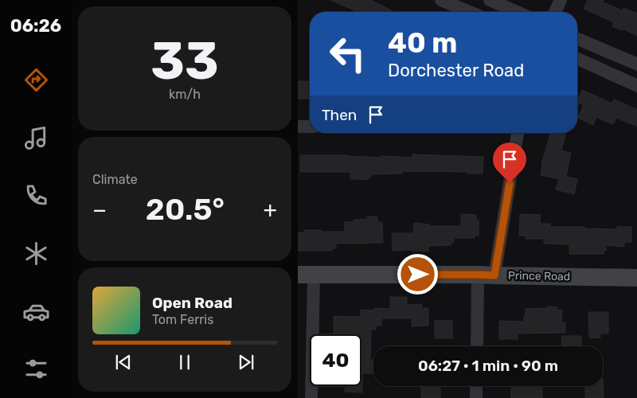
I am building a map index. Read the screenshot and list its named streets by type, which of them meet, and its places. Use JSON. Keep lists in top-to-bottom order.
{
  "streets": {
    "street": ["Prince Road"]
  },
  "page": {
    "tabs": "06:26",
    "tile": [
      ["33", "km/h"],
      "Climate"
    ],
    "turn": ["40 m", "Dorchester Road"],
    "then": "Then",
    "heat": ["−", "20.5°", "+"],
    "song": ["Open Road", "Tom Ferris"],
    "limit": "40",
    "trip": "06:27 · 1 min · 90 m"
  }
}
